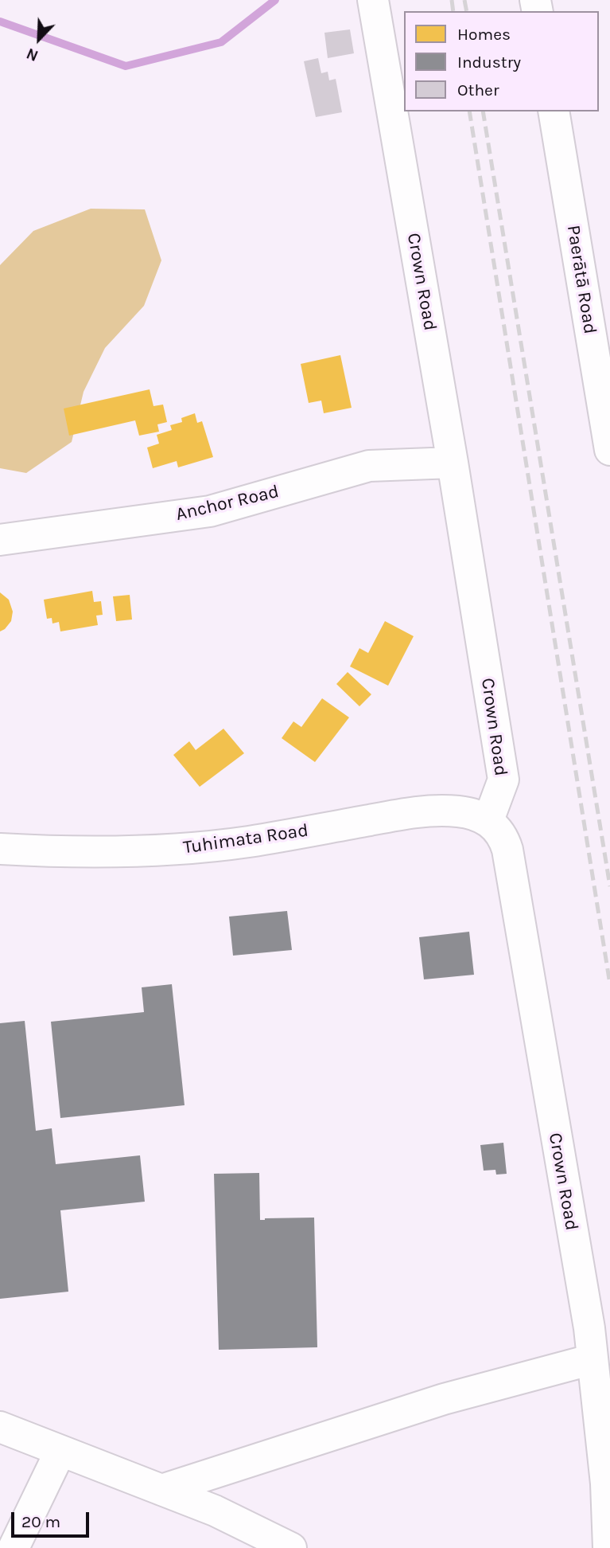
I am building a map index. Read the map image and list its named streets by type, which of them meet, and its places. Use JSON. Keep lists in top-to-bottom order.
{
  "streets": {
    "main road": [
      "Paerātā Road",
      "Crown Road",
      "Anchor Road",
      "Tuhimata Road"
    ]
  },
  "crossings": [
    ["Crown Road", "Anchor Road"],
    ["Crown Road", "Tuhimata Road"]
  ],
  "legend": ["Homes", "Industry", "Other"],
  "scale_bar": "20 m",
  "north": "bottom left"
}
